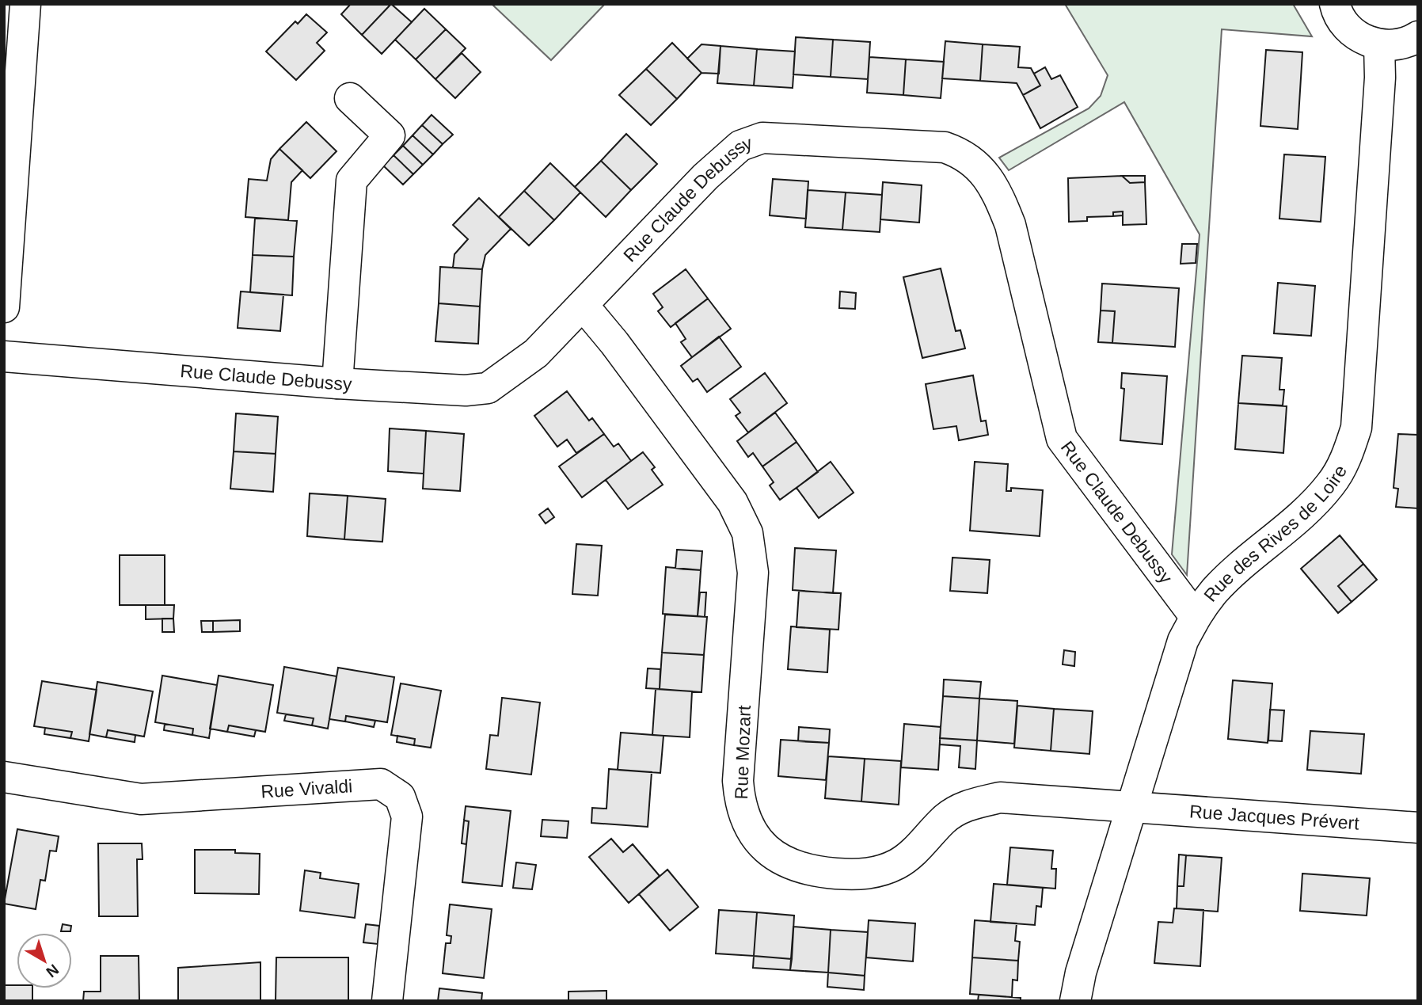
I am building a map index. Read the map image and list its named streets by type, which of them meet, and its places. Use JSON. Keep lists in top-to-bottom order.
{
  "streets": {
    "street": [
      "Rue Claude Debussy",
      "Rue des Rives de Loire",
      "Rue Mozart",
      "Rue Vivaldi",
      "Rue Jacques Prévert"
    ]
  },
  "crossings": [
    ["Rue Claude Debussy", "Rue des Rives de Loire"],
    ["Rue Claude Debussy", "Rue Mozart"],
    ["Rue des Rives de Loire", "Rue Mozart"],
    ["Rue des Rives de Loire", "Rue Jacques Prévert"],
    ["Rue Mozart", "Rue Jacques Prévert"]
  ],
  "north": "bottom right"
}
